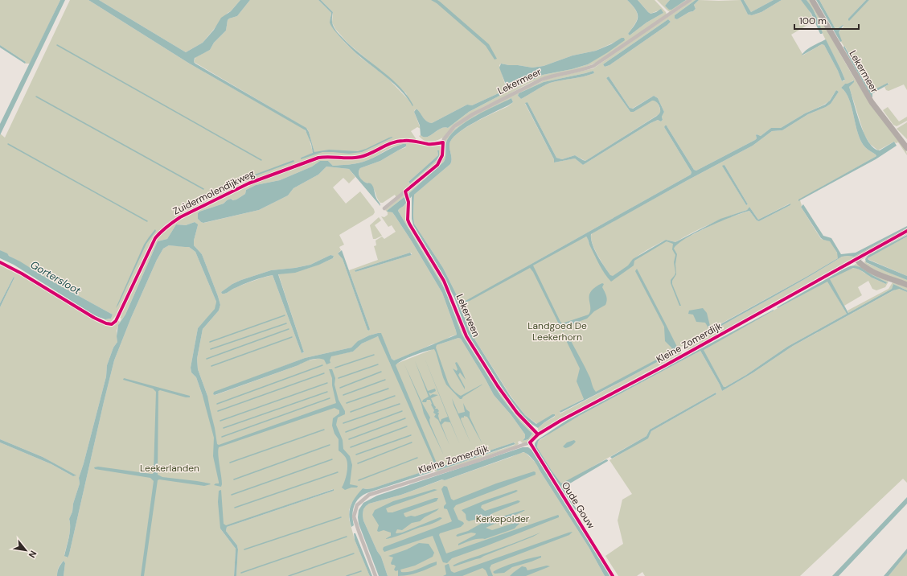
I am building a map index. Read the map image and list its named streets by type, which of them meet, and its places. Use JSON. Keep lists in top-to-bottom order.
{
  "streets": {
    "street": [
      "Lekermeer",
      "Zuidermolendijkweg",
      "Kleine Zomerdijk",
      "Oude Gouw"
    ],
    "cycle path": ["Lekerveen"]
  },
  "crossings": [
    ["Lekermeer", "Zuidermolendijkweg"],
    ["Kleine Zomerdijk", "Oude Gouw"]
  ],
  "water": ["Gortersloot"],
  "parks": ["Landgoed De Leekerhorn", "Leekerlanden", "Kerkepolder"],
  "scale_bar": "100 m",
  "north": "bottom right"
}
